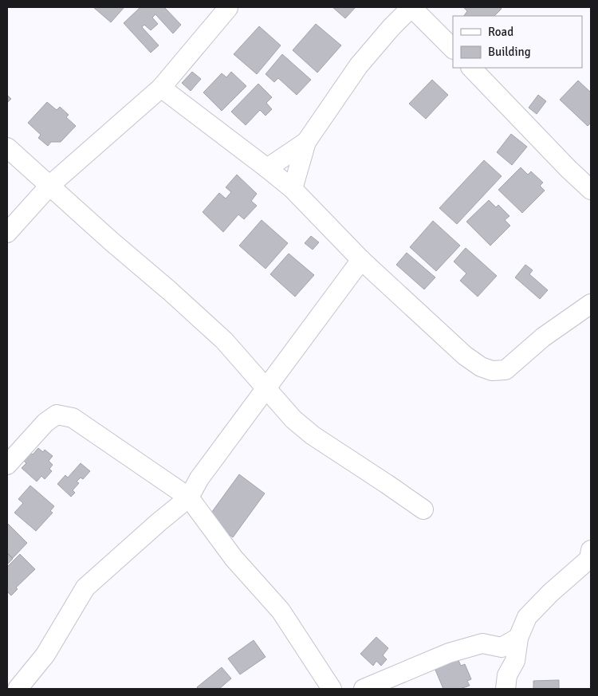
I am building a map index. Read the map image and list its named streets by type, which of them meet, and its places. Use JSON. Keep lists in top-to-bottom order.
{
  "legend": ["Road", "Building"]
}
